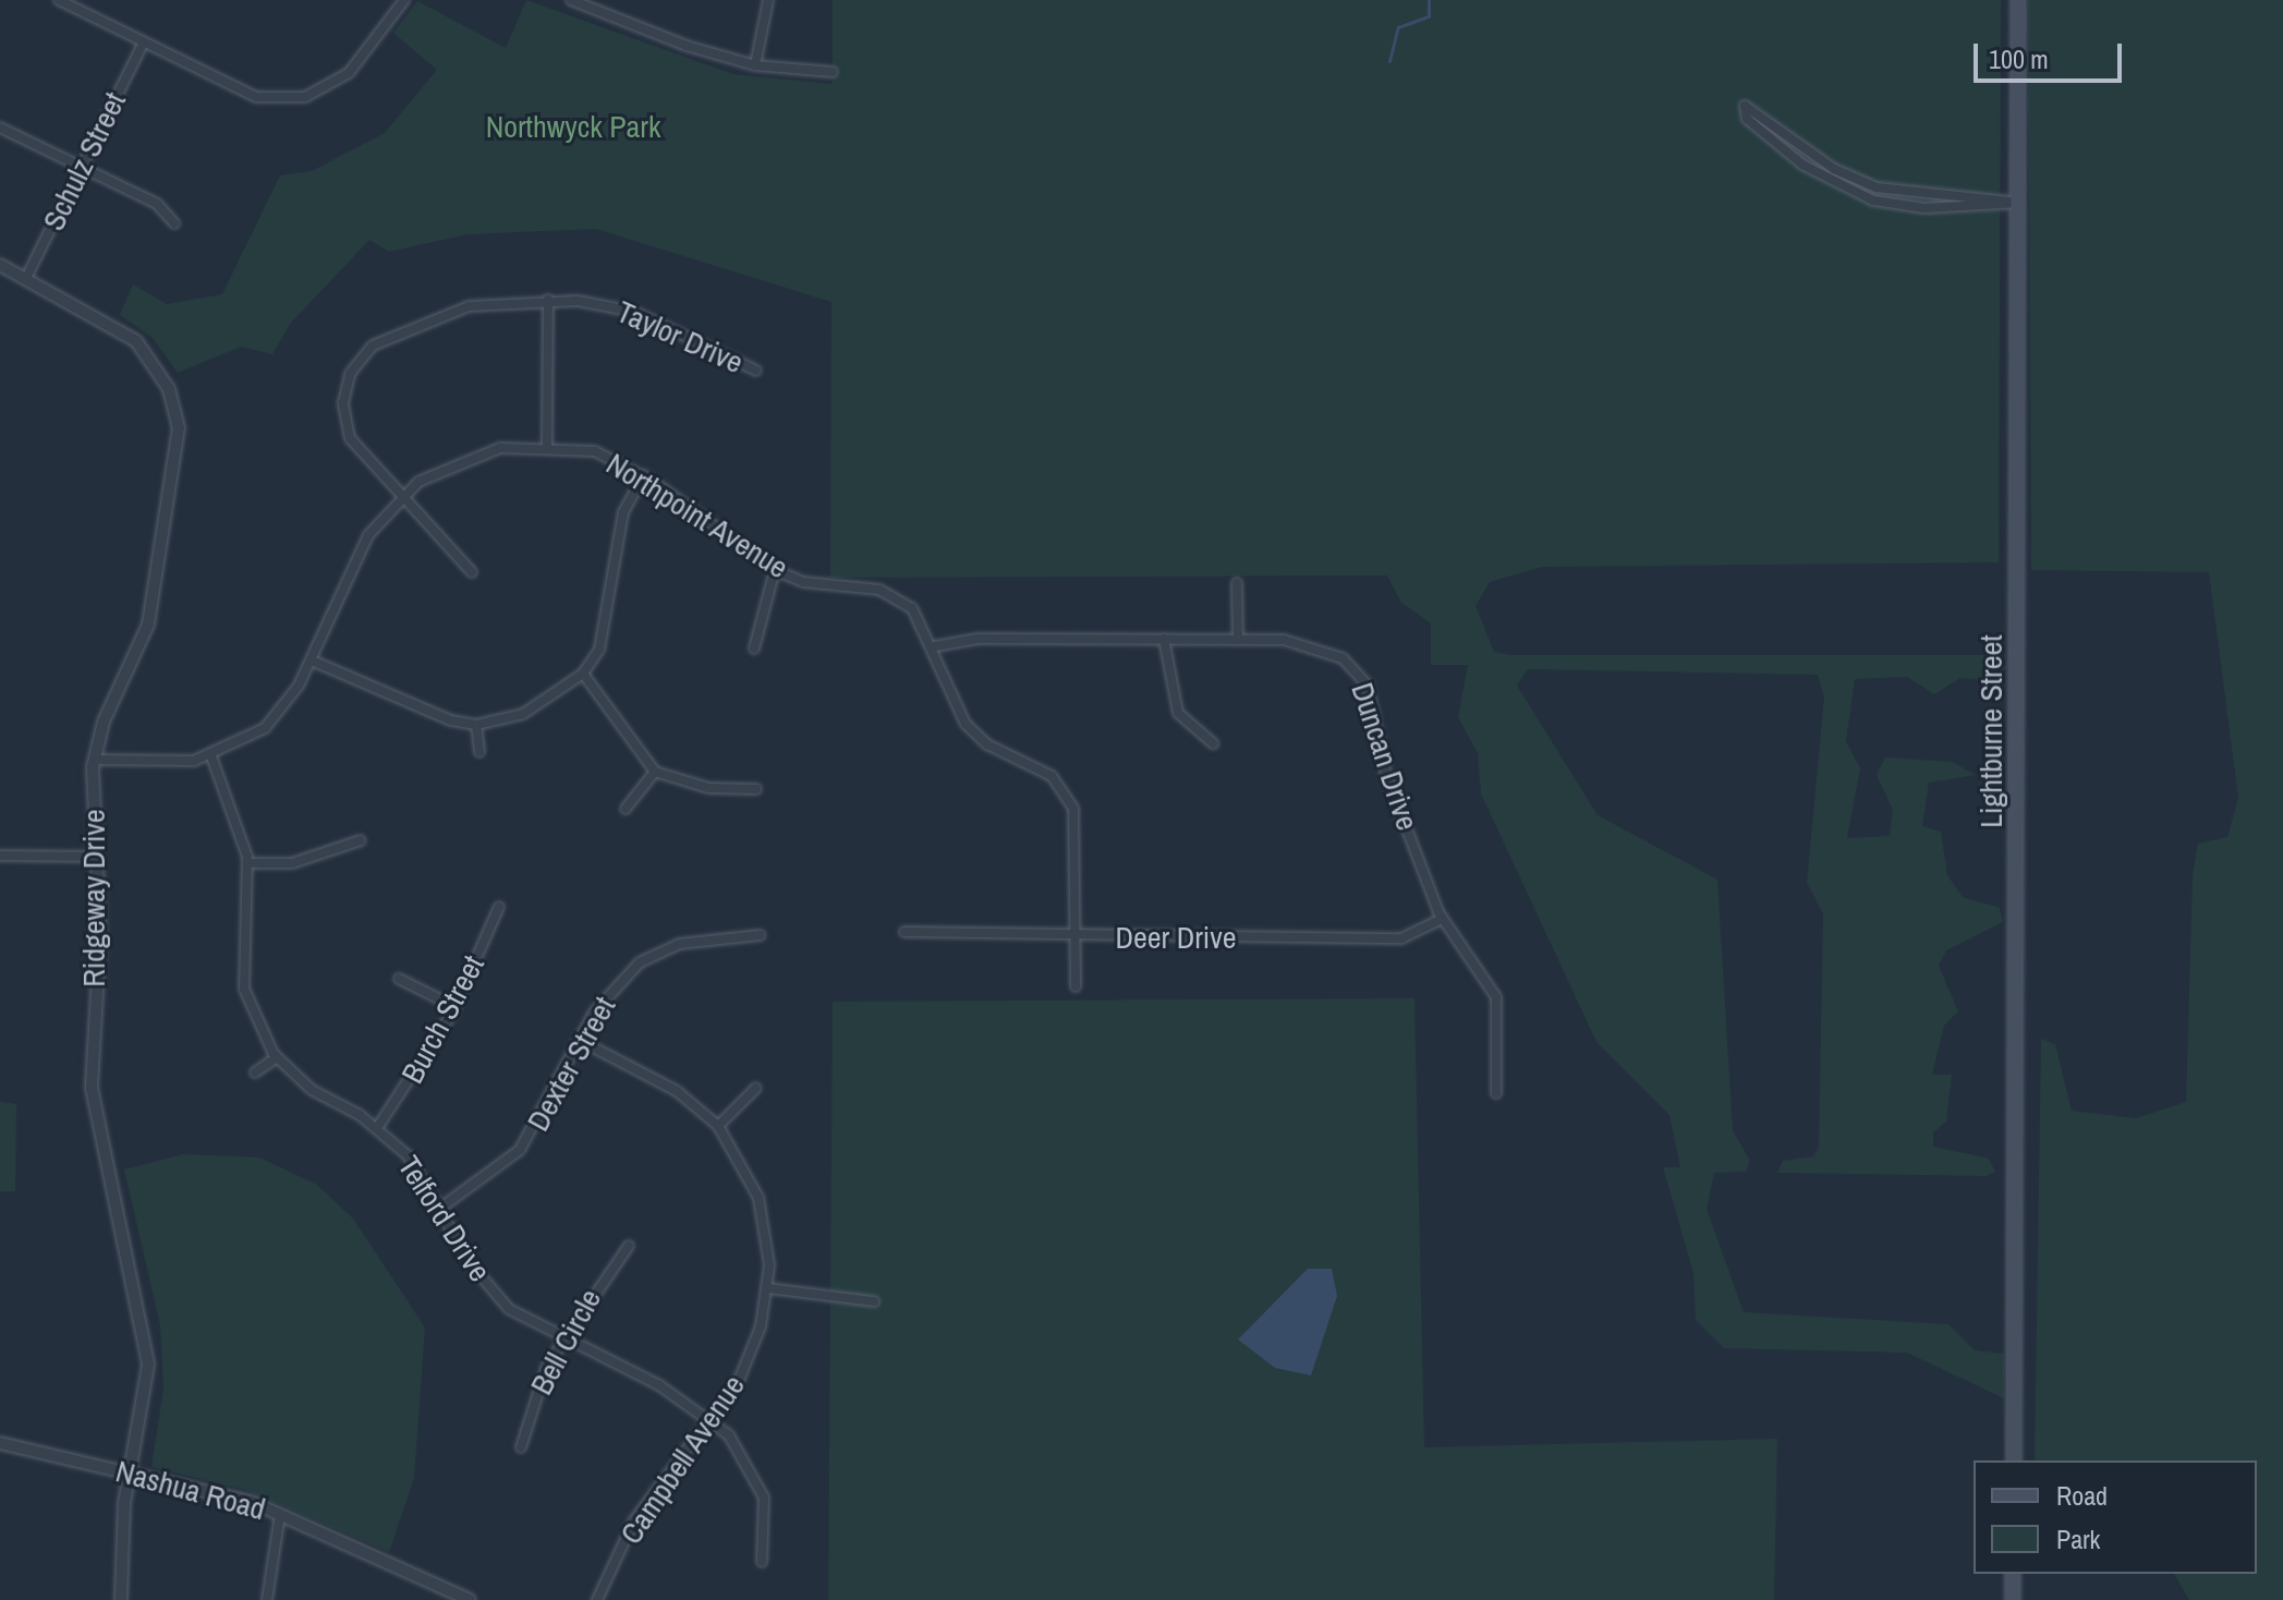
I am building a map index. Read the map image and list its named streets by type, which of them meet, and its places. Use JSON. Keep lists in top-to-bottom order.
{
  "streets": {
    "main road": ["Lightburne Street"],
    "street": [
      "Schulz Street",
      "Taylor Drive",
      "Northpoint Avenue",
      "Duncan Drive",
      "Ridgeway Drive",
      "Deer Drive",
      "Burch Street",
      "Dexter Street",
      "Telford Drive",
      "Bell Circle",
      "Campbell Avenue",
      "Nashua Road"
    ]
  },
  "crossings": [
    ["Schulz Street", "Ridgeway Drive"],
    ["Taylor Drive", "Northpoint Avenue"],
    ["Northpoint Avenue", "Duncan Drive"],
    ["Northpoint Avenue", "Ridgeway Drive"],
    ["Northpoint Avenue", "Deer Drive"],
    ["Northpoint Avenue", "Telford Drive"],
    ["Duncan Drive", "Deer Drive"],
    ["Ridgeway Drive", "Nashua Road"],
    ["Burch Street", "Telford Drive"],
    ["Dexter Street", "Telford Drive"],
    ["Dexter Street", "Campbell Avenue"],
    ["Telford Drive", "Bell Circle"],
    ["Telford Drive", "Campbell Avenue"]
  ],
  "parks": ["Northwyck Park"],
  "legend": ["Road", "Park"],
  "scale_bar": "100 m"
}
